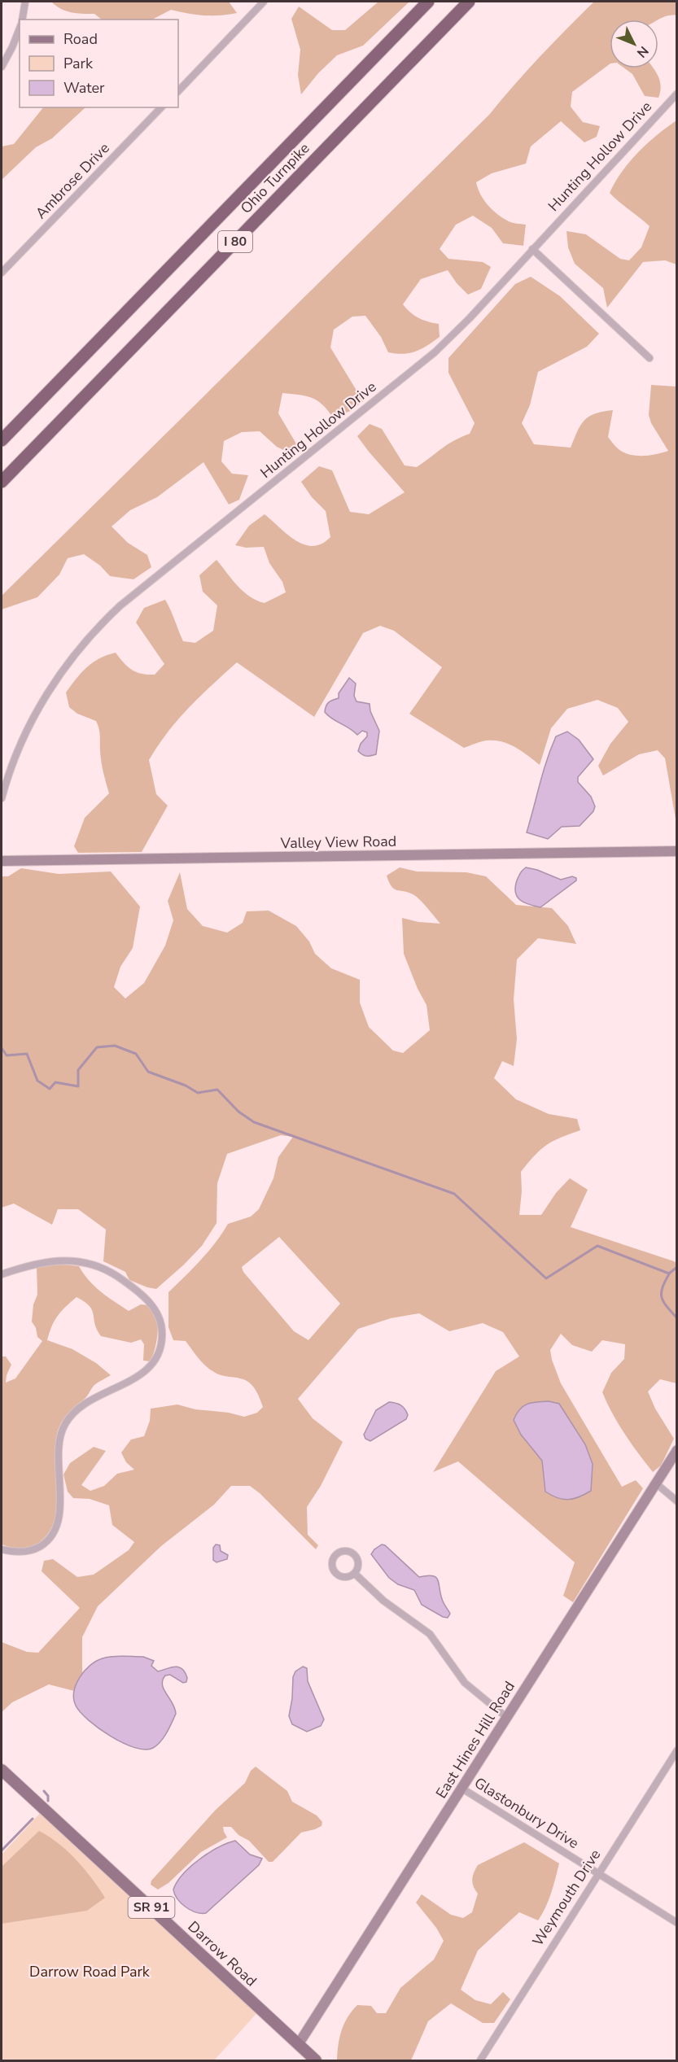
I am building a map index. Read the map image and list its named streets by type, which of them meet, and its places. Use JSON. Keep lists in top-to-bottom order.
{
  "streets": {
    "highway": ["Ohio Turnpike", "I 80"],
    "main road": ["SR 91", "Darrow Road"],
    "street": [
      "Hunting Hollow Drive",
      "Ambrose Drive",
      "Valley View Road",
      "East Hines Hill Road",
      "Glastonbury Drive",
      "Weymouth Drive"
    ]
  },
  "crossings": [
    ["East Hines Hill Road", "Glastonbury Drive"],
    ["East Hines Hill Road", "Darrow Road"],
    ["Glastonbury Drive", "Weymouth Drive"]
  ],
  "parks": ["Darrow Road Park"],
  "legend": ["Road", "Park", "Water"],
  "north": "bottom right"
}
